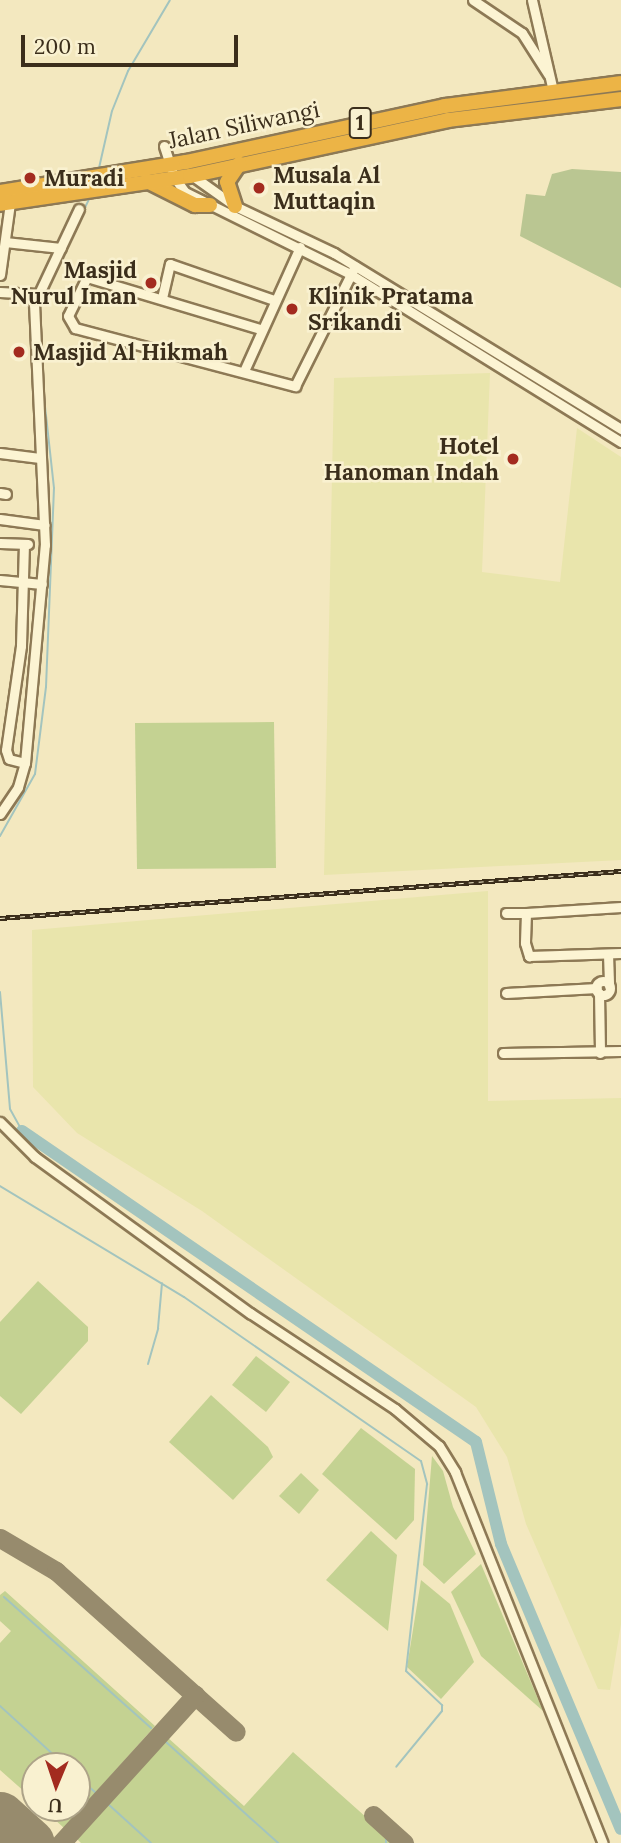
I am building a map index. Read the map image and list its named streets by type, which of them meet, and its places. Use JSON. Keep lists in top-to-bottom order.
{
  "streets": {
    "highway": ["1", "Jalan Siliwangi"]
  },
  "places": [
    "Muradi",
    "Musala Al Muttaqin",
    "Masjid Nurul Iman",
    "Klinik Pratama Srikandi",
    "Masjid Al Hikmah",
    "Hotel Hanoman Indah"
  ],
  "scale_bar": "200 m",
  "north": "bottom"
}
